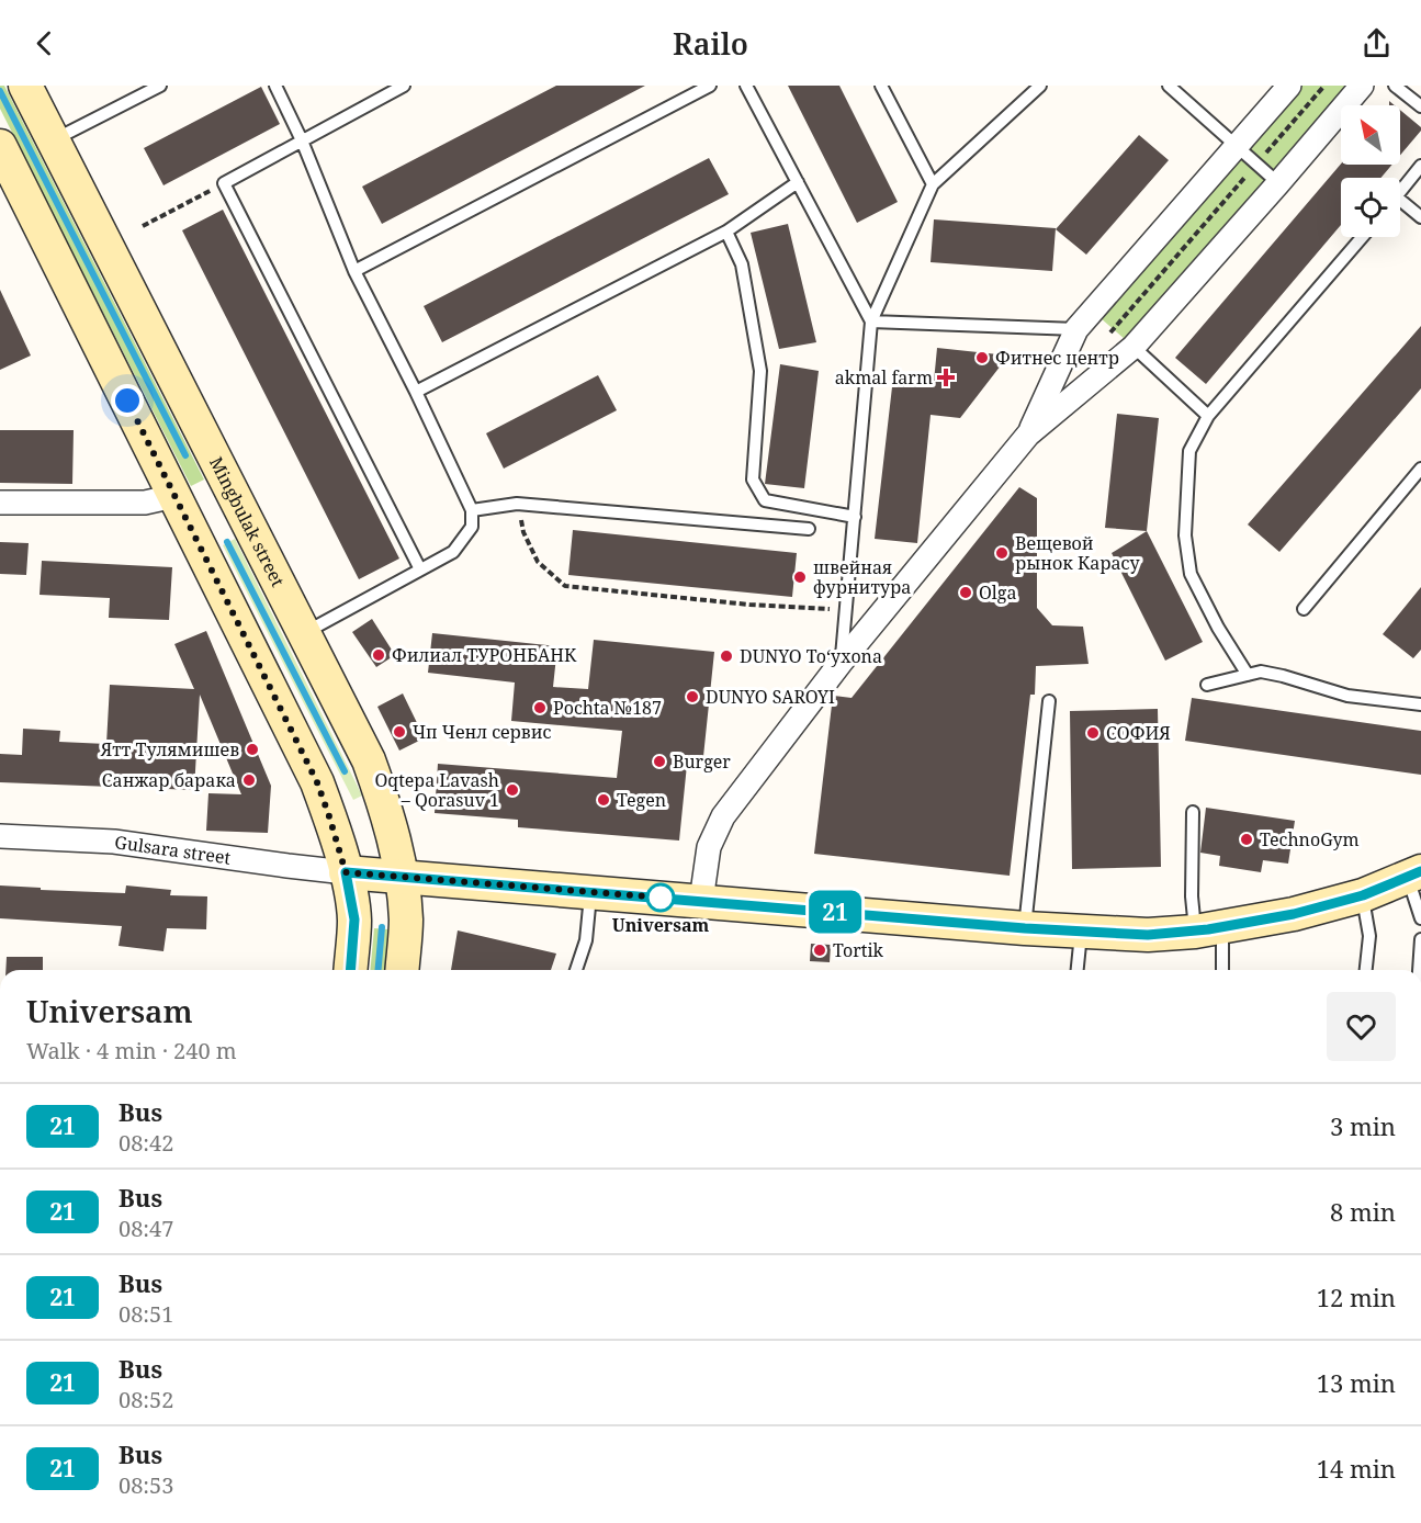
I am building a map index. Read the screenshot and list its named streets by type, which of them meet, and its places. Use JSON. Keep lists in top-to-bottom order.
{
  "streets": {
    "main road": ["Mingbulak street"],
    "street": ["Gulsara street"]
  },
  "places": {
    "other": [
      "Фитнес центр",
      "Вещевой рынок Карасу",
      "швейная фурнитура",
      "Olga",
      "Филиал ТУРОНБАНК",
      "DUNYO To‘yxona",
      "DUNYO SAROYI",
      "Pochta №187",
      "Чп Ченл сервис",
      "СОФИЯ",
      "Ятт Тулямишев",
      "Burger",
      "Санжар барака",
      "Oqtepa Lavash – Qorasuv 1",
      "Tegen",
      "TechnoGym",
      "Universam",
      "Tortik"
    ],
    "health": ["akmal farm"]
  },
  "lines": ["bus line 21"],
  "north": "top left",
  "page": {
    "header": "Railo",
    "on_map": "21",
    "heading": ["Universam", "Walk · 4 min · 240 m"],
    "list": [
      {
        "mark": "21",
        "name": "Bus",
        "note": "08:42",
        "value": "3 min"
      },
      {
        "mark": "21",
        "name": "Bus",
        "note": "08:47",
        "value": "8 min"
      },
      {
        "mark": "21",
        "name": "Bus",
        "note": "08:51",
        "value": "12 min"
      },
      {
        "mark": "21",
        "name": "Bus",
        "note": "08:52",
        "value": "13 min"
      },
      {
        "mark": "21",
        "name": "Bus",
        "note": "08:53",
        "value": "14 min"
      }
    ]
  }
}
